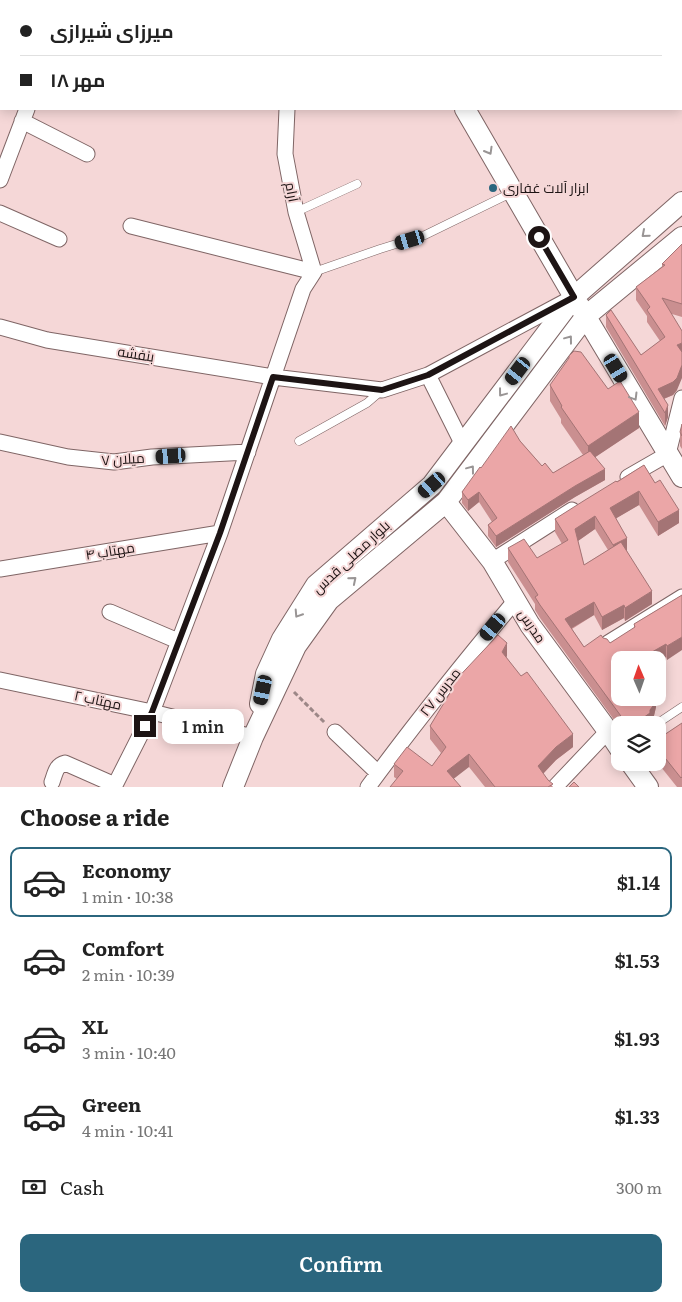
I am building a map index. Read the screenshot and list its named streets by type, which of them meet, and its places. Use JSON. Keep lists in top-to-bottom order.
{
  "streets": {
    "main road": ["بلوار مصلی قدس", "مدرس"],
    "street": [
      "آرام",
      "بنفشه",
      "میلان ۷",
      "مهتاب ۴",
      "مدرس ۲۷",
      "مهتاب ۲"
    ]
  },
  "crossings": [
    ["بلوار مصلی قدس", "مدرس"],
    ["بلوار مصلی قدس", "مهتاب ۲"],
    ["مدرس", "مدرس ۲۷"]
  ],
  "places": ["ابزار آلات غفاری"],
  "north": "top",
  "page": {
    "banner": ["میرزای شیرازی", "مهر ۱۸"],
    "bubble": "1 min",
    "heading": "Choose a ride",
    "list": [
      {
        "name": "Economy",
        "note": "1 min · 10:38",
        "value": "$1.14"
      },
      {
        "name": "Comfort",
        "note": "2 min · 10:39",
        "value": "$1.53"
      },
      {
        "name": "XL",
        "note": "3 min · 10:40",
        "value": "$1.93"
      },
      {
        "name": "Green",
        "note": "4 min · 10:41",
        "value": "$1.33"
      }
    ],
    "pay": ["Cash", "300 m"],
    "buttons": "Confirm"
  }
}
